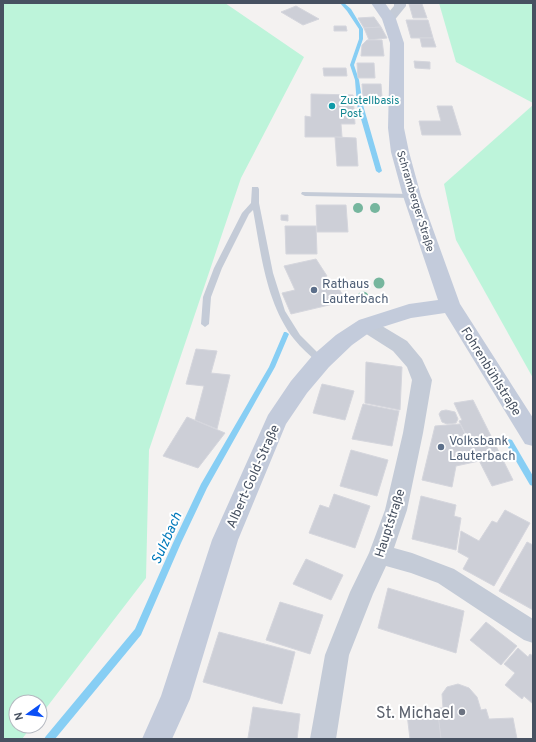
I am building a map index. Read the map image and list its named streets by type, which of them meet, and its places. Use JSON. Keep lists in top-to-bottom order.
{
  "streets": {
    "main road": ["Schramberger Straße", "Fohrenbühlstraße", "Albert-Gold-Straße"],
    "street": ["Hauptstraße"]
  },
  "crossings": [
    ["Schramberger Straße", "Fohrenbühlstraße"],
    ["Schramberger Straße", "Albert-Gold-Straße"],
    ["Fohrenbühlstraße", "Albert-Gold-Straße"],
    ["Albert-Gold-Straße", "Hauptstraße"]
  ],
  "water": ["Sulzbach"],
  "places": [
    "Zustellbasis Post",
    "Rathaus Lauterbach",
    "Volksbank Lauterbach",
    "St. Michael"
  ],
  "north": "left"
}
